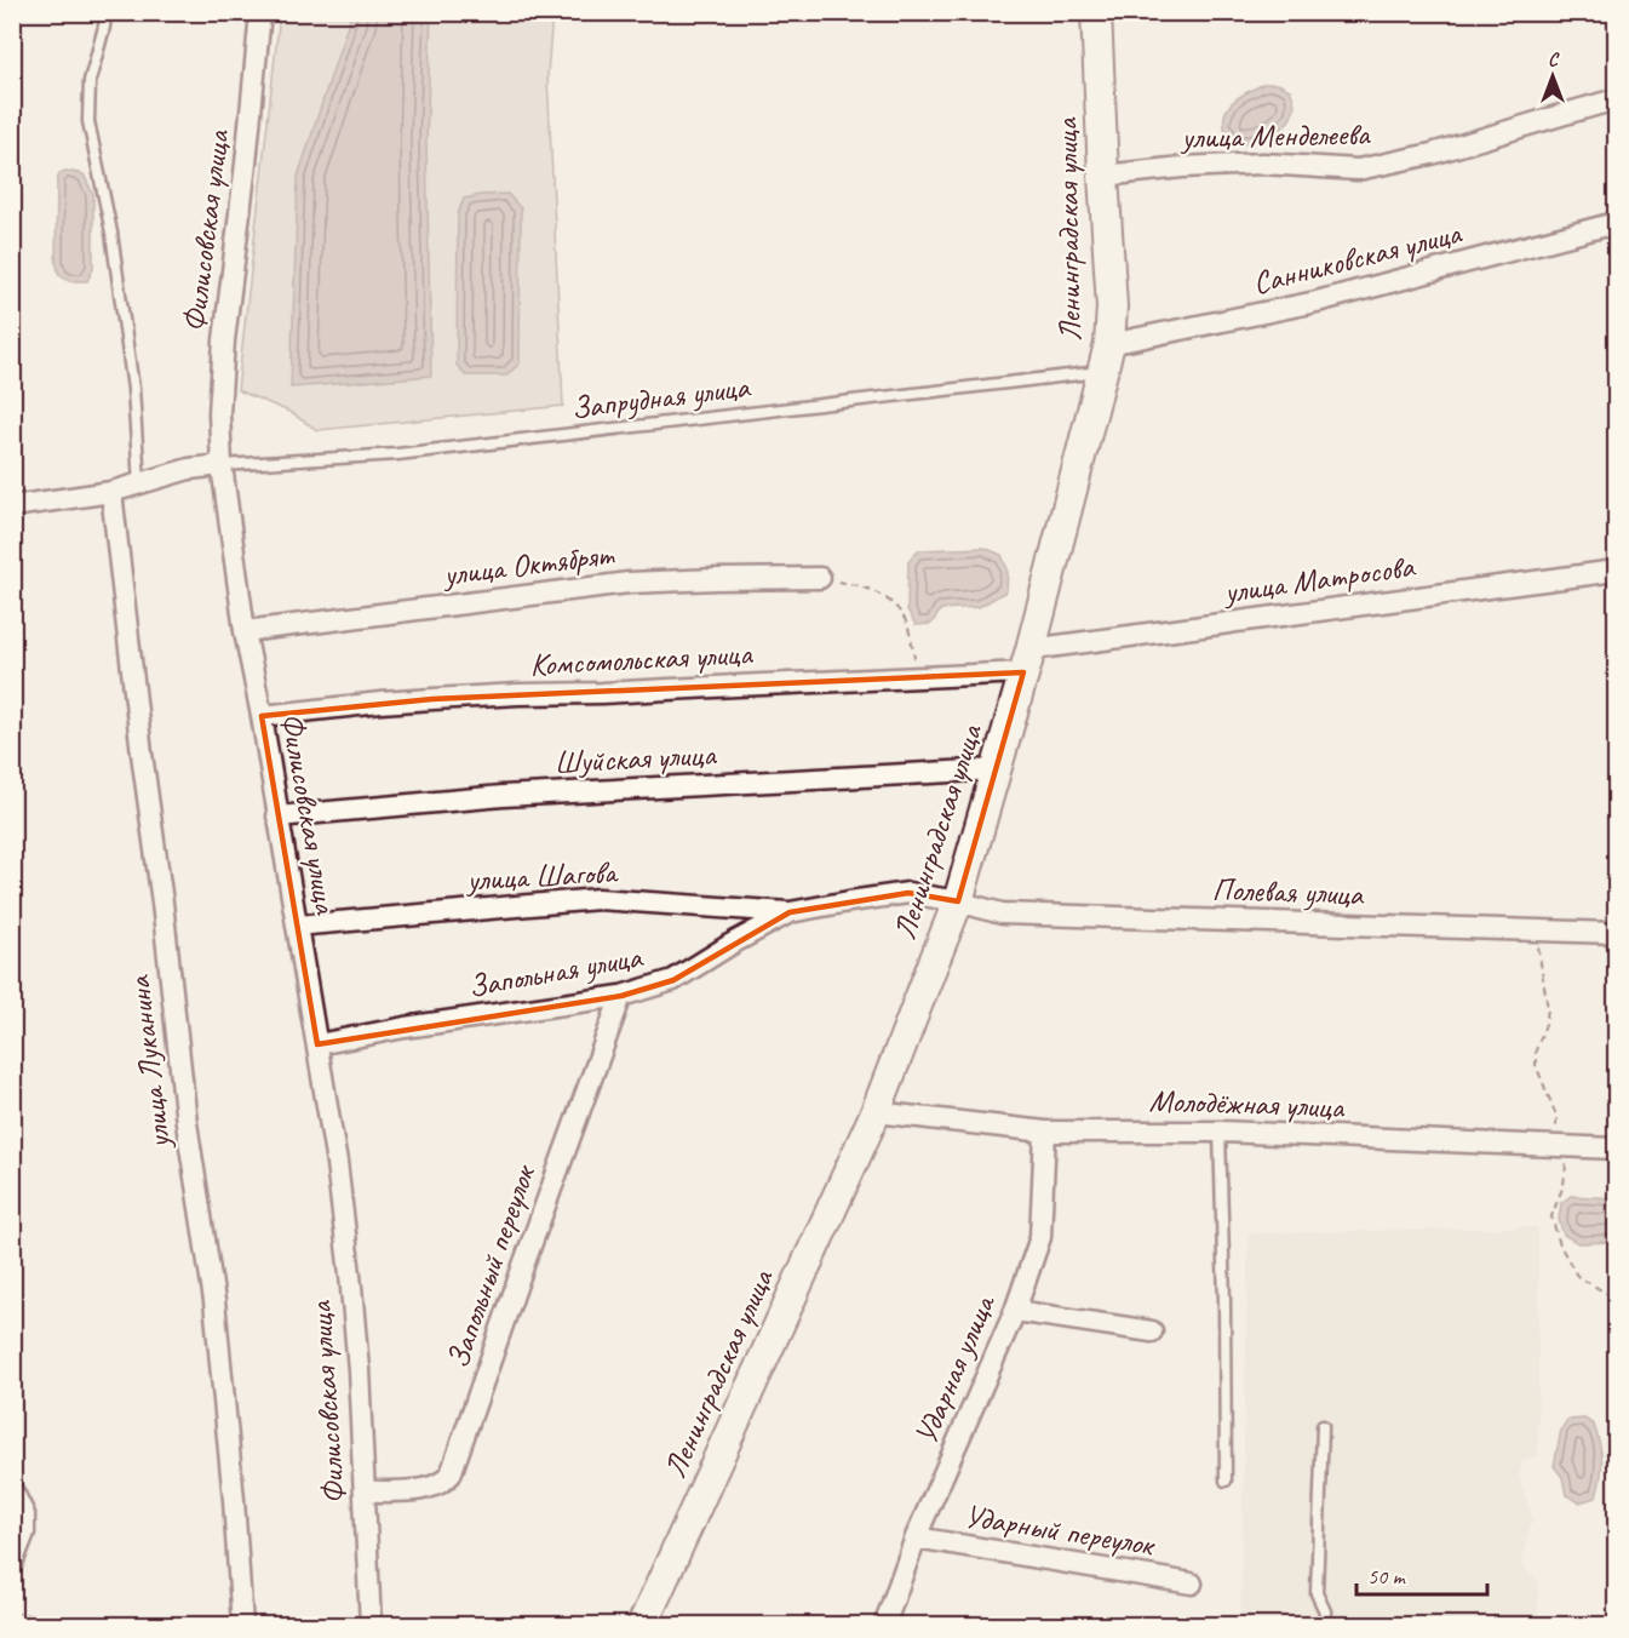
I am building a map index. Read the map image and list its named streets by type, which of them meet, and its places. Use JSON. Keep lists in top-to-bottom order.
{
  "streets": {
    "street": [
      "улица Менделеева",
      "Ленинградская улица",
      "Филисовская улица",
      "Санниковская улица",
      "улица Октябрят",
      "улица Матросова",
      "Комсомольская улица",
      "Шуйская улица",
      "улица Шагова",
      "Полевая улица",
      "Запольная улица",
      "улица Луканина",
      "Молодёжная улица",
      "Запольный переулок",
      "Ударная улица",
      "Ударный переулок"
    ],
    "lane": ["Запрудная улица"]
  },
  "crossings": [
    ["улица Менделеева", "Ленинградская улица"],
    ["Ленинградская улица", "Санниковская улица"],
    ["Ленинградская улица", "Запрудная улица"],
    ["Ленинградская улица", "улица Матросова"],
    ["Ленинградская улица", "Комсомольская улица"],
    ["Ленинградская улица", "Шуйская улица"],
    ["Ленинградская улица", "Полевая улица"],
    ["Ленинградская улица", "Запольная улица"],
    ["Ленинградская улица", "Молодёжная улица"],
    ["Филисовская улица", "Запрудная улица"],
    ["Филисовская улица", "улица Октябрят"],
    ["Филисовская улица", "Комсомольская улица"],
    ["Филисовская улица", "Шуйская улица"],
    ["Филисовская улица", "улица Шагова"],
    ["Филисовская улица", "Запольная улица"],
    ["Филисовская улица", "Запольный переулок"],
    ["Санниковская улица", "Запрудная улица"],
    ["улица Матросова", "Комсомольская улица"],
    ["улица Шагова", "Запольная улица"],
    ["Полевая улица", "Запольная улица"],
    ["Запольная улица", "Запольный переулок"],
    ["Молодёжная улица", "Ударная улица"],
    ["Ударная улица", "Ударный переулок"]
  ],
  "scale_bar": "50 m",
  "north": "top"
}
